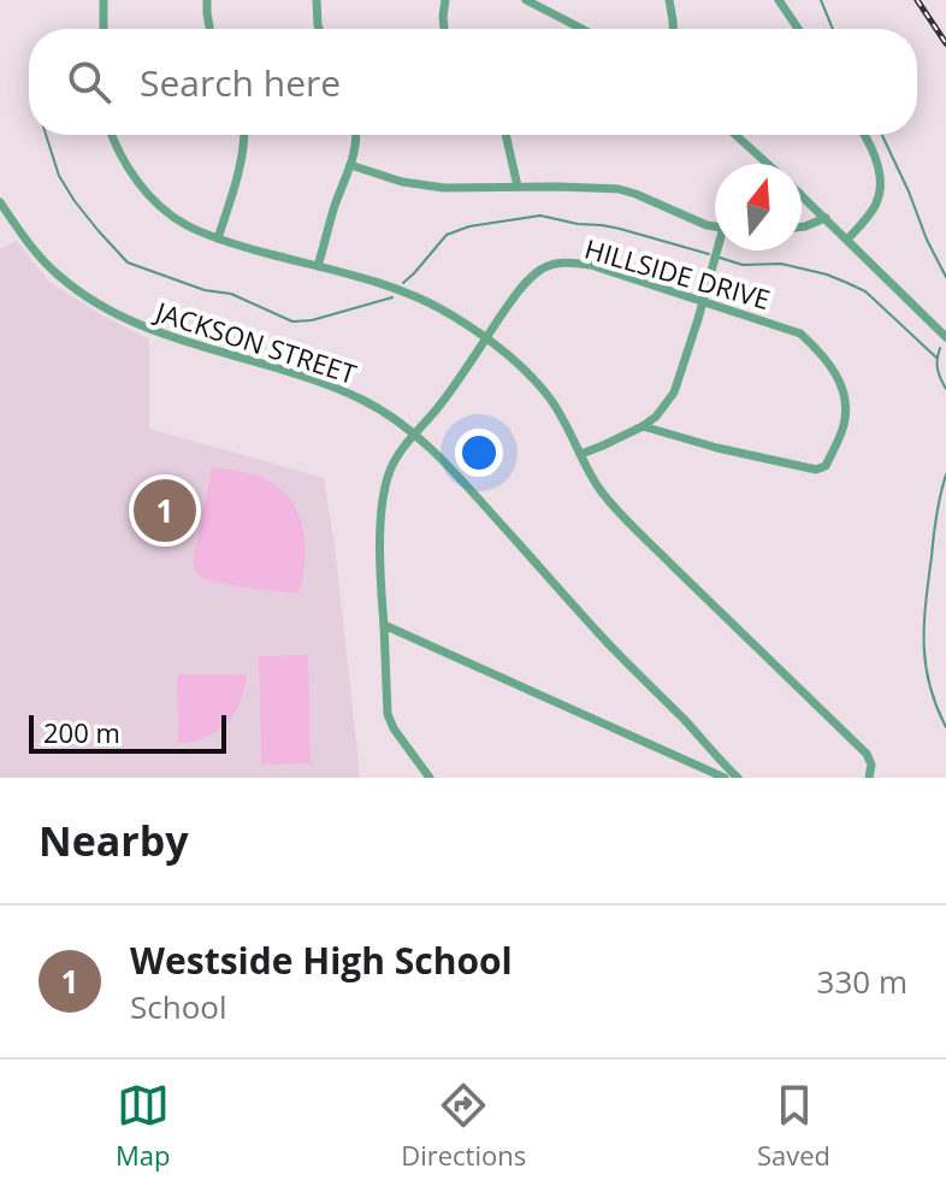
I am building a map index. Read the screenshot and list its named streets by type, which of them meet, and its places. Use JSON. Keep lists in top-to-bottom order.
{
  "streets": {
    "street": ["HILLSIDE DRIVE", "JACKSON STREET"]
  },
  "crossings": [
    ["HILLSIDE DRIVE", "JACKSON STREET"]
  ],
  "scale_bar": "200 m",
  "north": "top",
  "page": {
    "search": "Search here",
    "pins": "1",
    "scale": "200 m",
    "heading": "Nearby",
    "list": [
      {
        "mark": "1",
        "name": "Westside High School",
        "note": "School",
        "value": "330 m"
      }
    ],
    "nav": ["Map", "Directions", "Saved"]
  }
}
